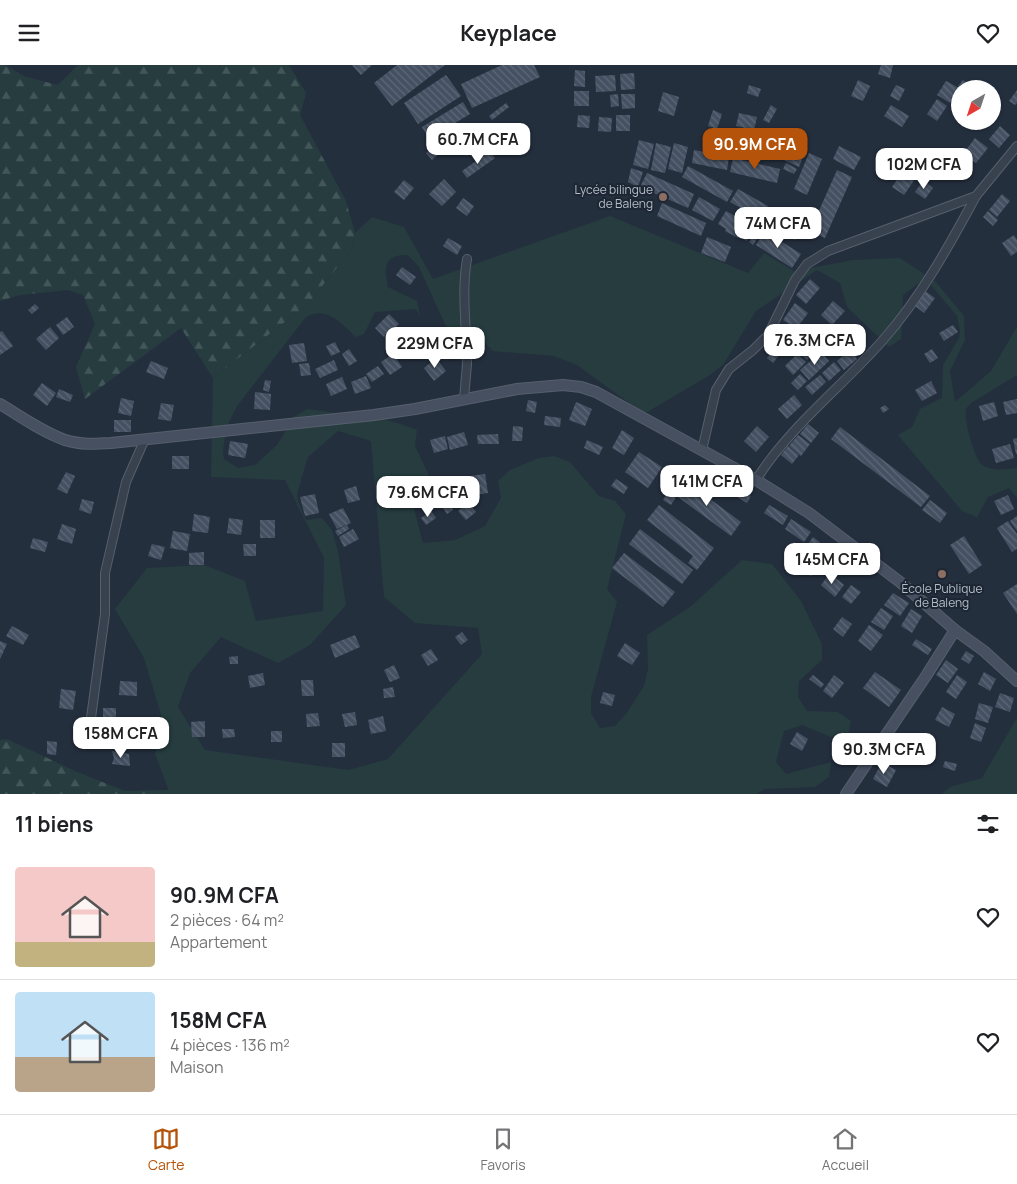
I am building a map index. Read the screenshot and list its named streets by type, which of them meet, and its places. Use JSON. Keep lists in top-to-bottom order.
{
  "places": ["Lycée bilingue de Baleng", "École Publique de Baleng"],
  "north": "bottom left",
  "page": {
    "header": "Keyplace",
    "price": [
      "60.7M CFA",
      "90.9M CFA",
      "102M CFA",
      "74M CFA",
      "76.3M CFA",
      "229M CFA",
      "141M CFA",
      "79.6M CFA",
      "145M CFA",
      "158M CFA",
      "90.3M CFA"
    ],
    "heading": "11 biens",
    "list": [
      {
        "name": "90.9M CFA",
        "note": "2 pièces · 64 m² · Appartement"
      },
      {
        "name": "158M CFA",
        "note": "4 pièces · 136 m² · Maison"
      }
    ],
    "tabs": ["Carte", "Favoris", "Accueil"]
  }
}
